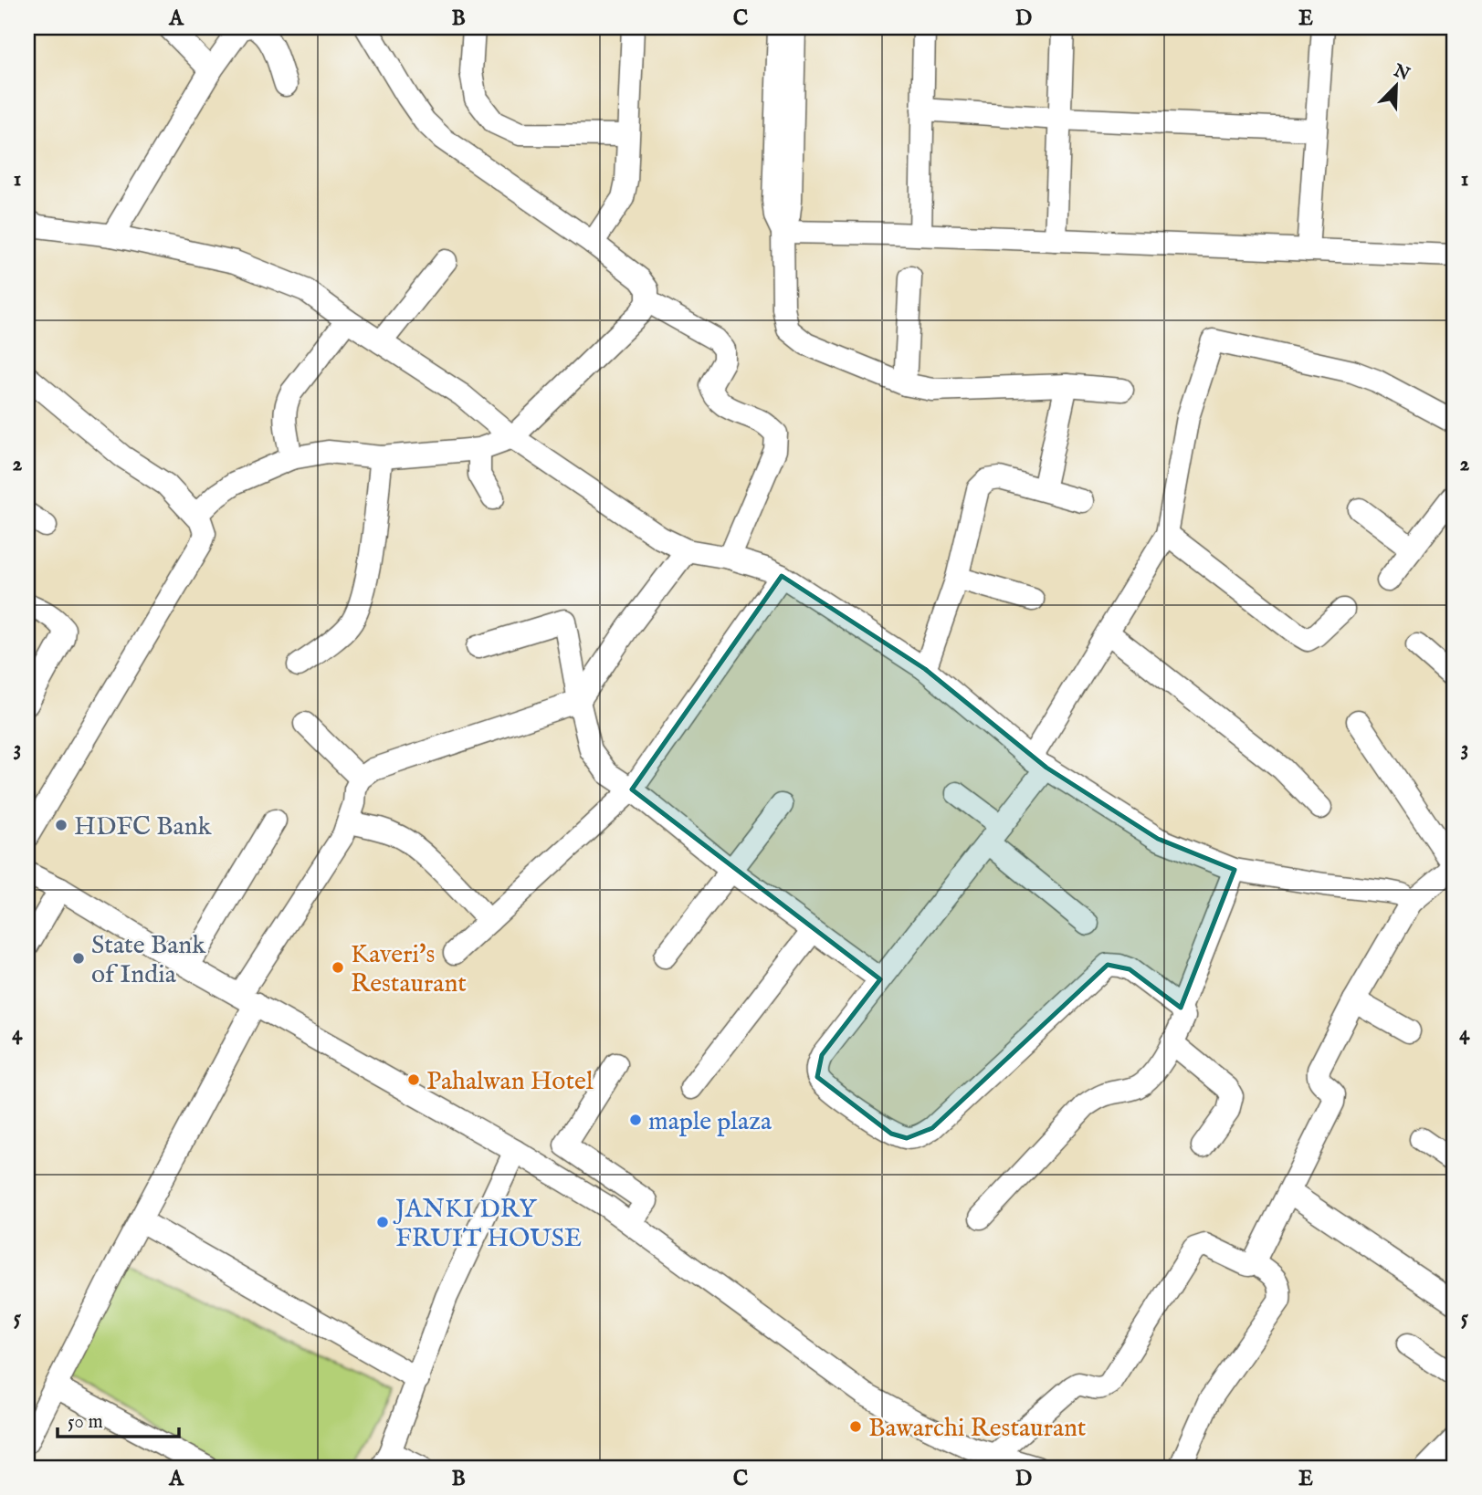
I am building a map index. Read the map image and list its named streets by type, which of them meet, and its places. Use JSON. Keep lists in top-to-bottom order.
{
  "places": [
    "HDFC Bank",
    "State Bank of India",
    "Kaveri's Restaurant",
    "Pahalwan Hotel",
    "maple plaza",
    "JANKI DRY FRUIT HOUSE",
    "Bawarchi Restaurant"
  ],
  "scale_bar": "50 m",
  "north": "top right",
  "grid": {
    "columns": [
      "A",
      "B",
      "C",
      "D",
      "E"
    ],
    "rows": [
      "1",
      "2",
      "3",
      "4",
      "5"
    ]
  }
}
